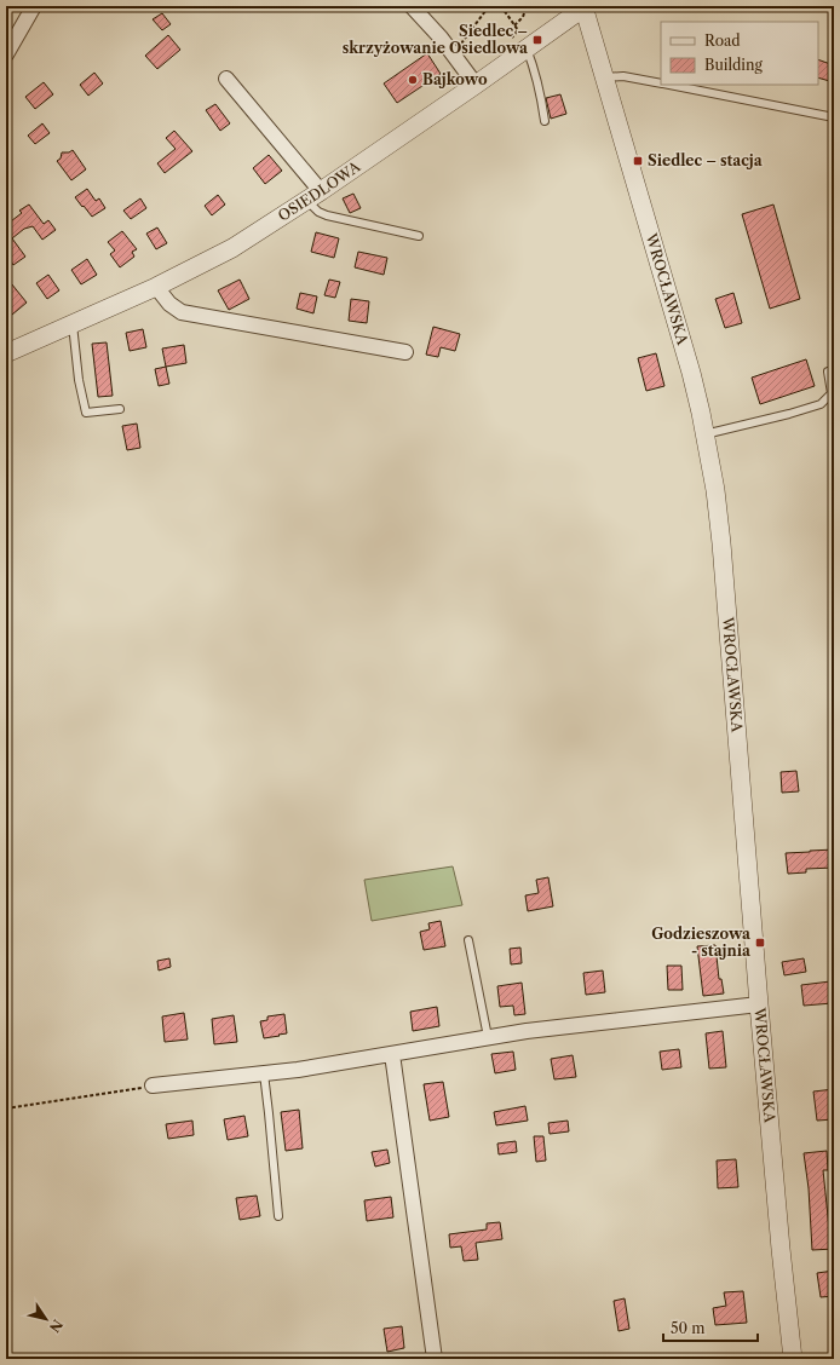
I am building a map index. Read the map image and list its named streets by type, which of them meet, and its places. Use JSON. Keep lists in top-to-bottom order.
{
  "streets": {
    "street": ["OSIEDLOWA", "WROCŁAWSKA"]
  },
  "crossings": [
    ["OSIEDLOWA", "WROCŁAWSKA"]
  ],
  "places": {
    "transit": ["Siedlec – skrzyżowanie Osiedlowa", "Siedlec – stacja", "Godzieszowa - stajnia"],
    "other": ["Bajkowo"]
  },
  "legend": ["Road", "Building"],
  "scale_bar": "50 m",
  "north": "bottom right"
}
